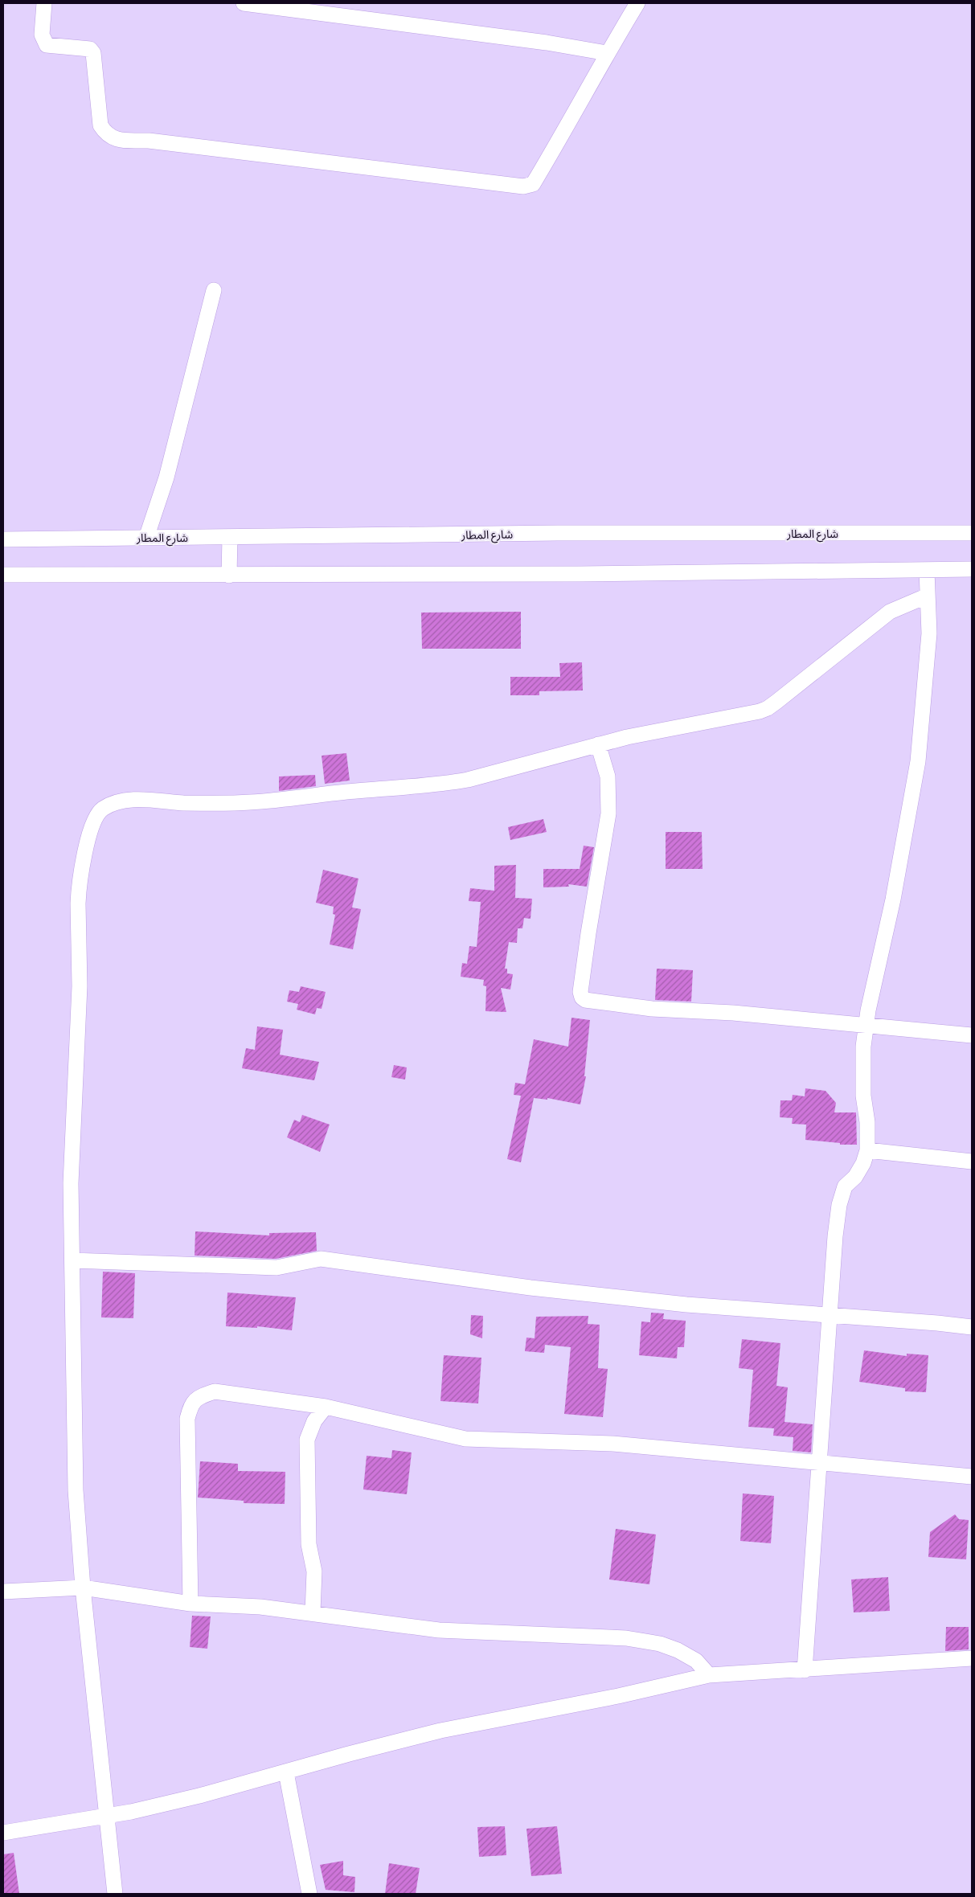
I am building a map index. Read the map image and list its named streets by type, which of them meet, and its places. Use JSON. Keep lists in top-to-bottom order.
{
  "streets": {
    "street": ["شارع المطار"]
  }
}
